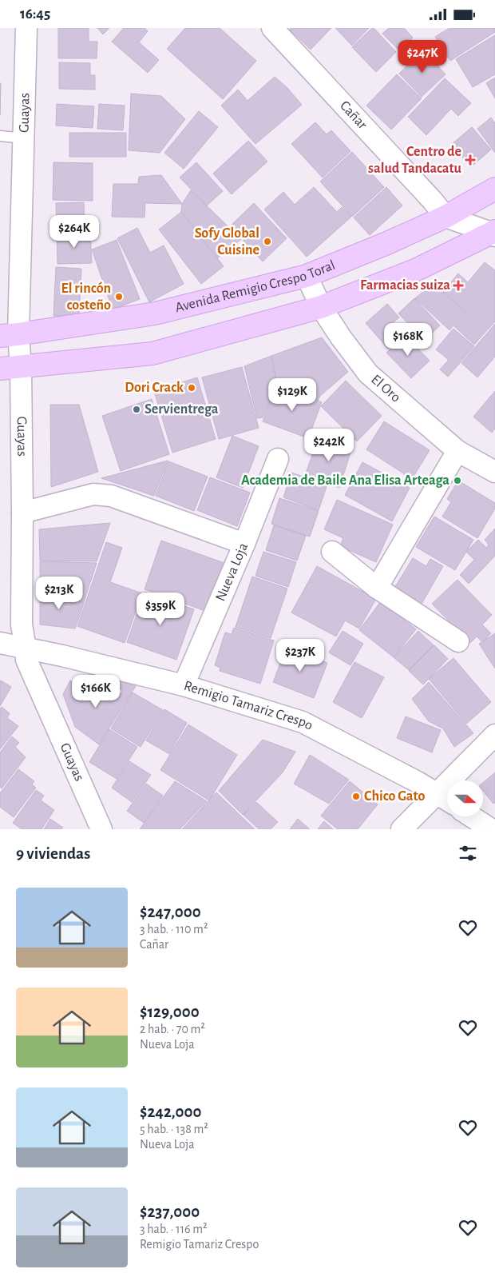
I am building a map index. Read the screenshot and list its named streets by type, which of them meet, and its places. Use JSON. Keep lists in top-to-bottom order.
{
  "streets": {
    "main road": ["Avenida Remigio Crespo Toral"],
    "street": [
      "Guayas",
      "Cañar",
      "El Oro",
      "Nueva Loja",
      "Remigio Tamariz Crespo"
    ]
  },
  "crossings": [
    ["Guayas", "Avenida Remigio Crespo Toral"],
    ["Guayas", "Remigio Tamariz Crespo"],
    ["Cañar", "Avenida Remigio Crespo Toral"],
    ["Avenida Remigio Crespo Toral", "El Oro"],
    ["Nueva Loja", "Remigio Tamariz Crespo"]
  ],
  "places": {
    "health": ["Centro de salud Tandacatu", "Farmacias suiza"],
    "other": [
      "Sofy Global Cuisine",
      "El rincón costeño",
      "Dori Crack",
      "Servientrega",
      "Academia de Baile Ana Elisa Arteaga",
      "Chico Gato"
    ]
  },
  "north": "right",
  "page": {
    "status": "16:45",
    "price": [
      "$247K",
      "$264K",
      "$168K",
      "$129K",
      "$242K",
      "$213K",
      "$359K",
      "$237K",
      "$166K"
    ],
    "heading": "9 viviendas",
    "list": [
      {
        "name": "$247,000",
        "note": "3 hab. · 110 m² · Cañar"
      },
      {
        "name": "$129,000",
        "note": "2 hab. · 70 m² · Nueva Loja"
      },
      {
        "name": "$242,000",
        "note": "5 hab. · 138 m² · Nueva Loja"
      },
      {
        "name": "$237,000",
        "note": "3 hab. · 116 m² · Remigio Tamariz Crespo"
      }
    ]
  }
}
